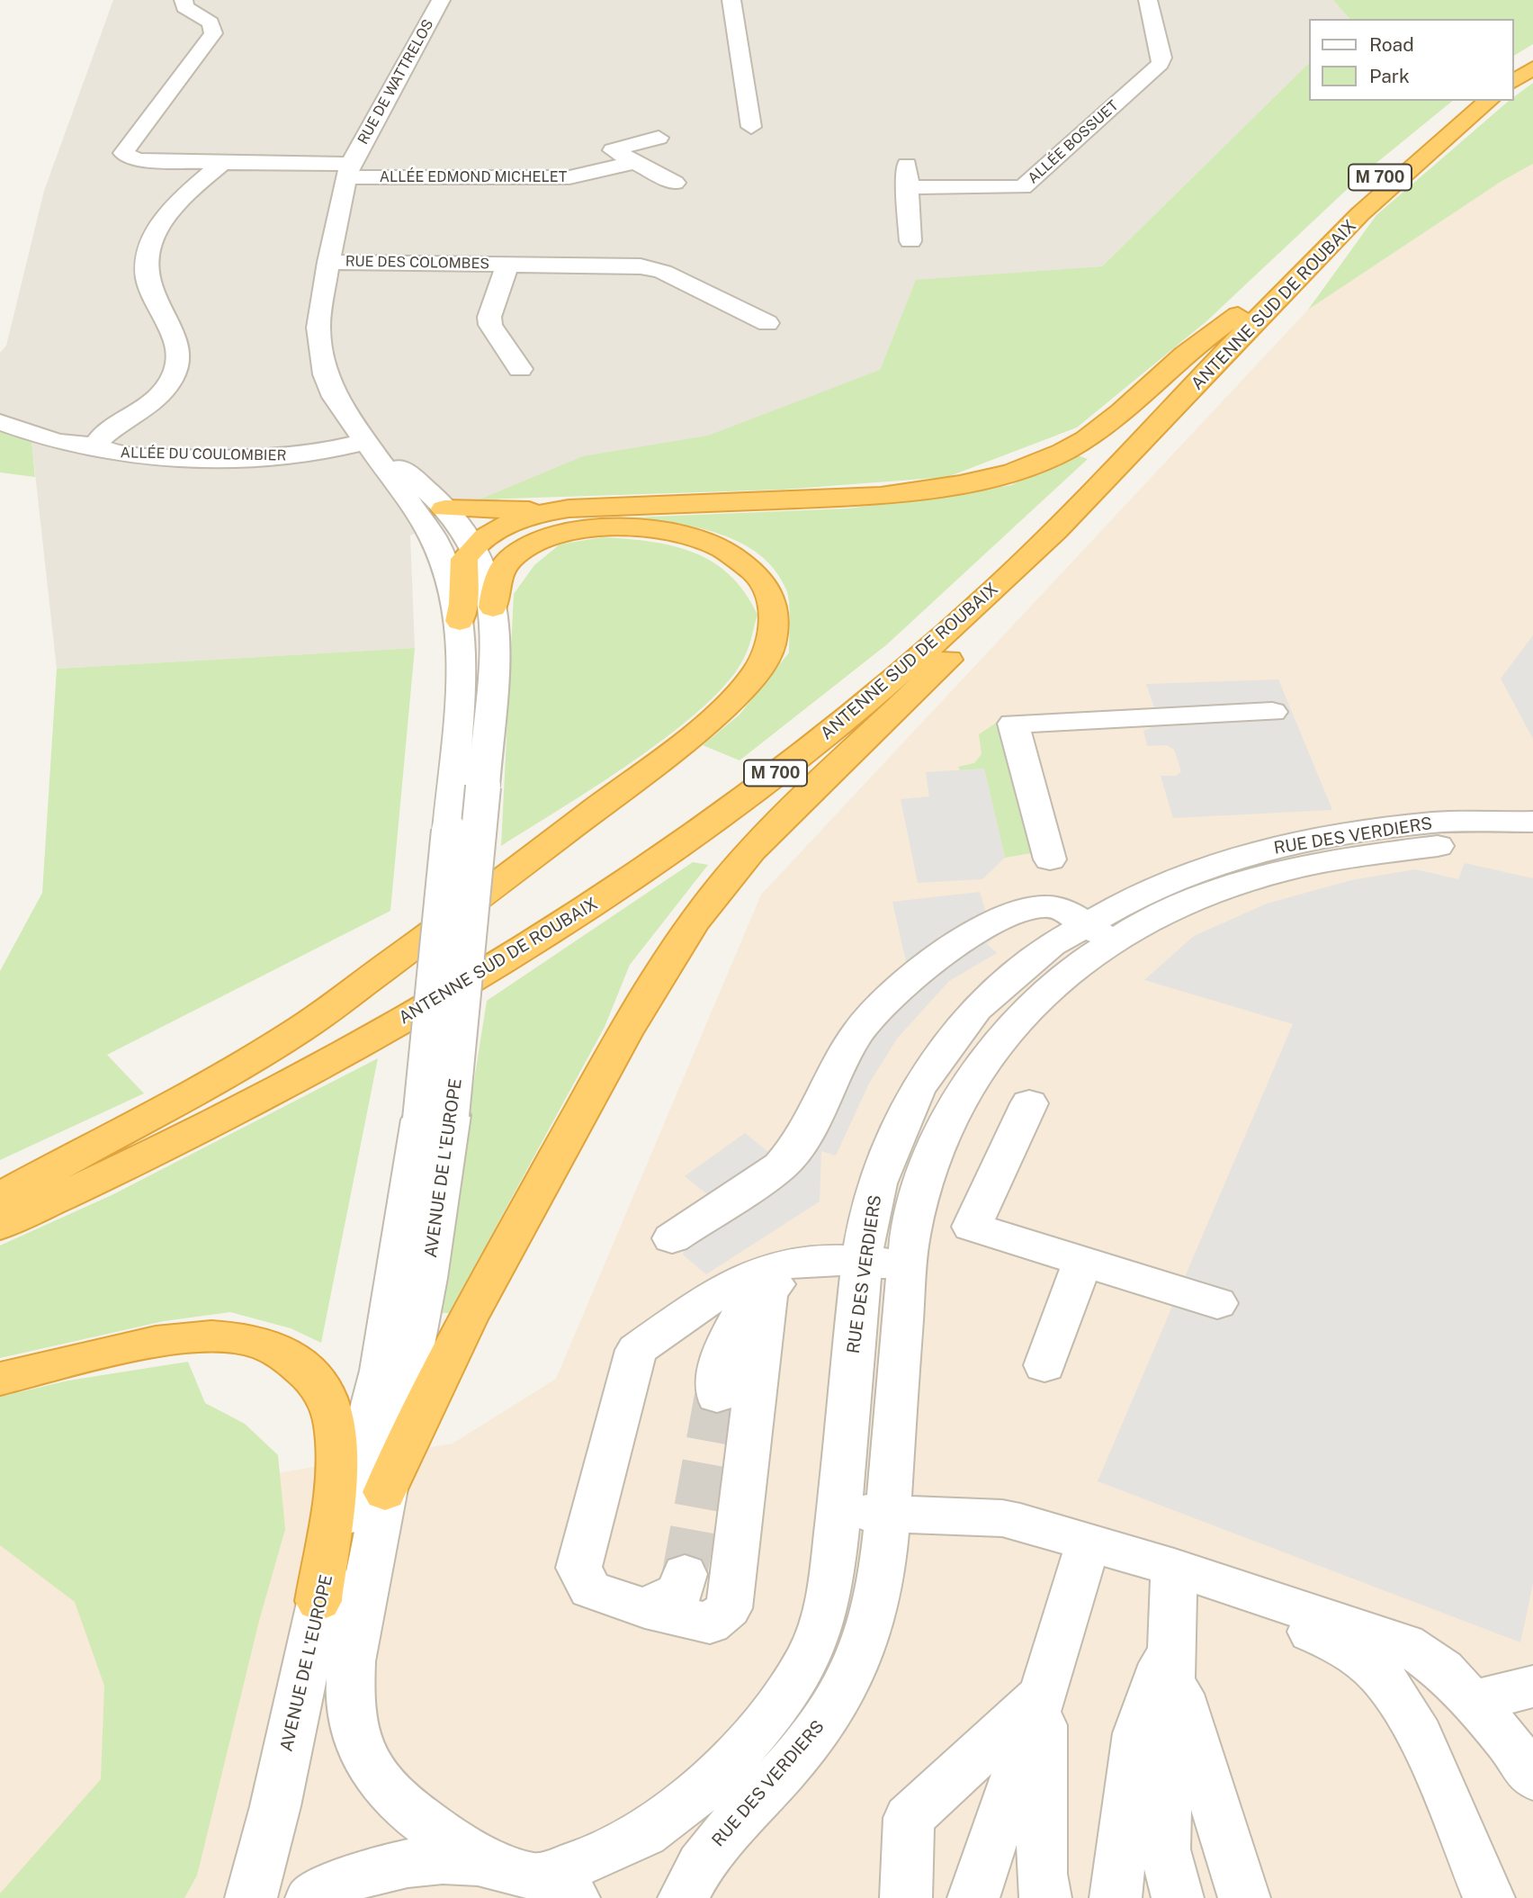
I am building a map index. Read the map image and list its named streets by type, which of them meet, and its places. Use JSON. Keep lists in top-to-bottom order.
{
  "streets": {
    "highway": ["M 700", "ANTENNE SUD DE ROUBAIX"],
    "street": [
      "RUE DE WATTRELOS",
      "ALLÉE BOSSUET",
      "ALLÉE EDMOND MICHELET",
      "RUE DES COLOMBES",
      "ALLÉE DU COULOMBIER",
      "RUE DES VERDIERS",
      "AVENUE DE L'EUROPE"
    ]
  },
  "crossings": [
    ["RUE DE WATTRELOS", "ALLÉE EDMOND MICHELET"],
    ["RUE DE WATTRELOS", "AVENUE DE L'EUROPE"],
    ["ALLÉE EDMOND MICHELET", "AVENUE DE L'EUROPE"],
    ["RUE DES COLOMBES", "AVENUE DE L'EUROPE"],
    ["ALLÉE DU COULOMBIER", "AVENUE DE L'EUROPE"],
    ["RUE DES VERDIERS", "AVENUE DE L'EUROPE"]
  ],
  "legend": ["Road", "Park"]
}
